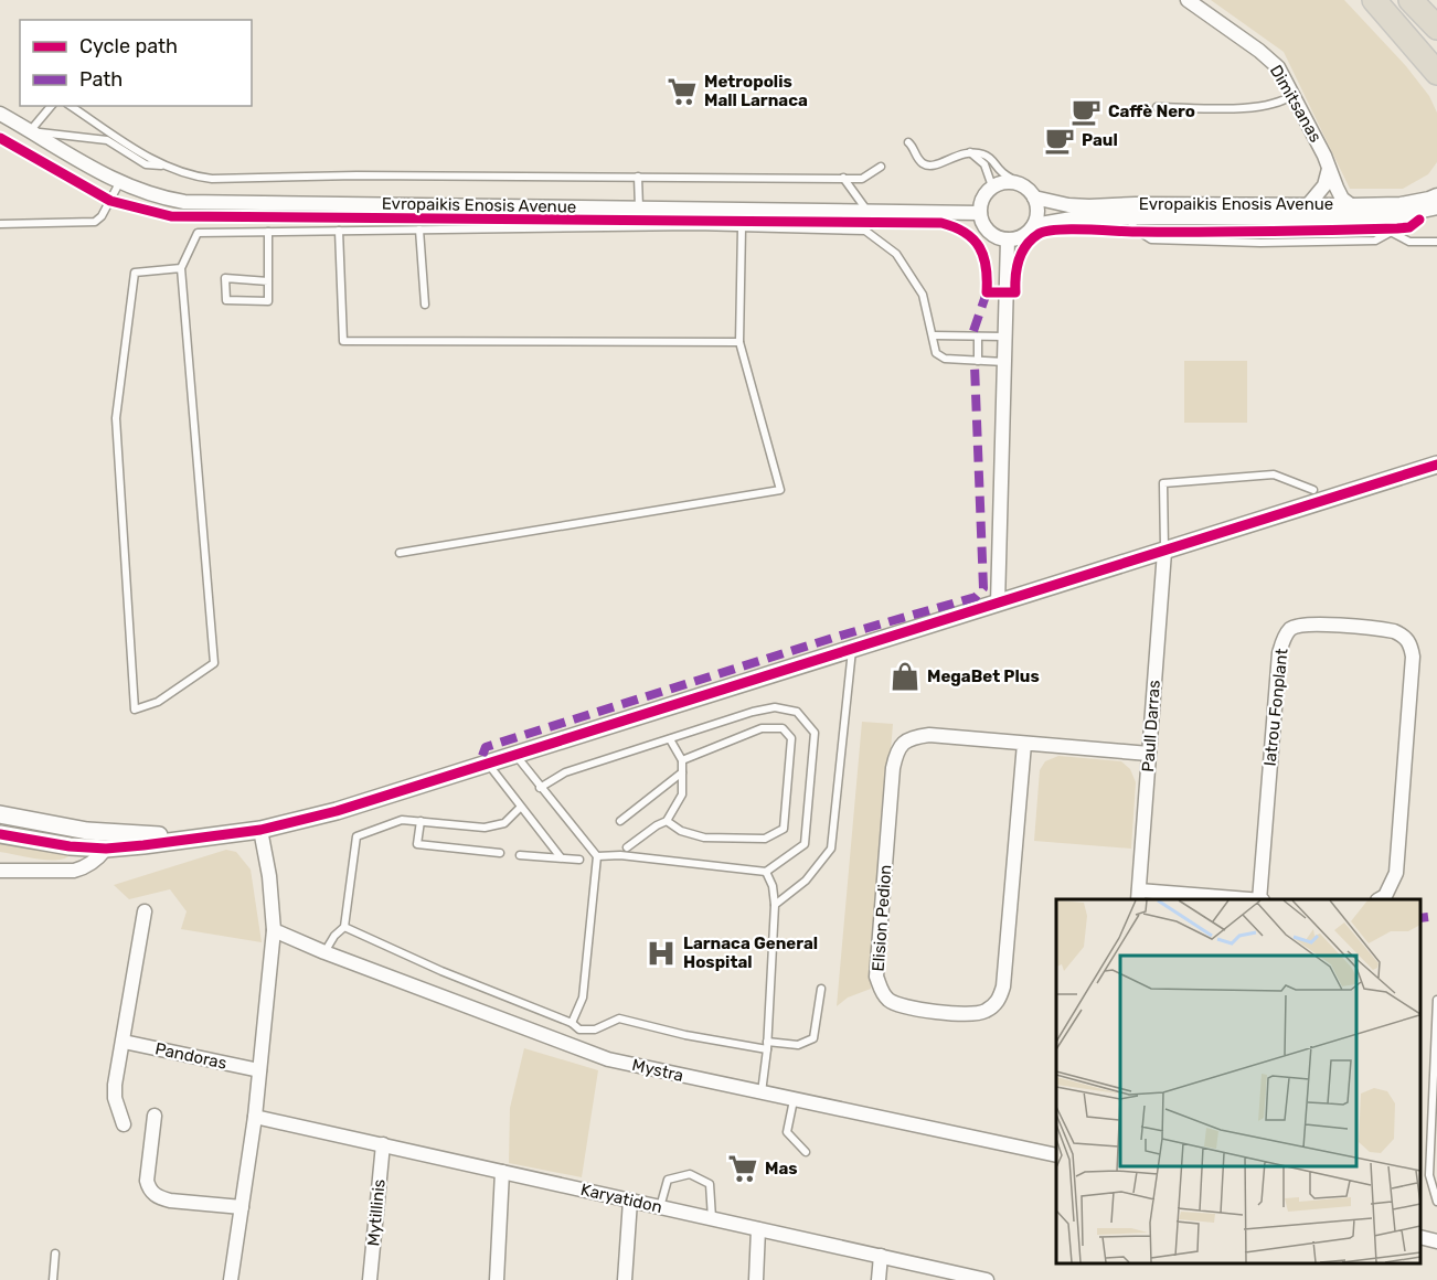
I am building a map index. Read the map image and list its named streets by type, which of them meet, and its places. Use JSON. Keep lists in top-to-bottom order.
{
  "streets": {
    "street": [
      "Dimitsanas",
      "Evropaikis Enosis Avenue",
      "Iatrou Fonplant",
      "Paull Darras",
      "Elision Pedion",
      "Pandoras",
      "Mystra",
      "Karyatidon",
      "Mytillinis"
    ]
  },
  "crossings": [
    ["Dimitsanas", "Evropaikis Enosis Avenue"],
    ["Iatrou Fonplant", "Paull Darras"],
    ["Paull Darras", "Elision Pedion"],
    ["Karyatidon", "Mytillinis"]
  ],
  "places": {
    "supermarket": ["Metropolis Mall Larnaca", "Mas"],
    "cafe": ["Caffè Nero", "Paul"],
    "shop": ["MegaBet Plus"],
    "hospital": ["Larnaca General Hospital"]
  },
  "legend": ["Cycle path", "Path"]
}
